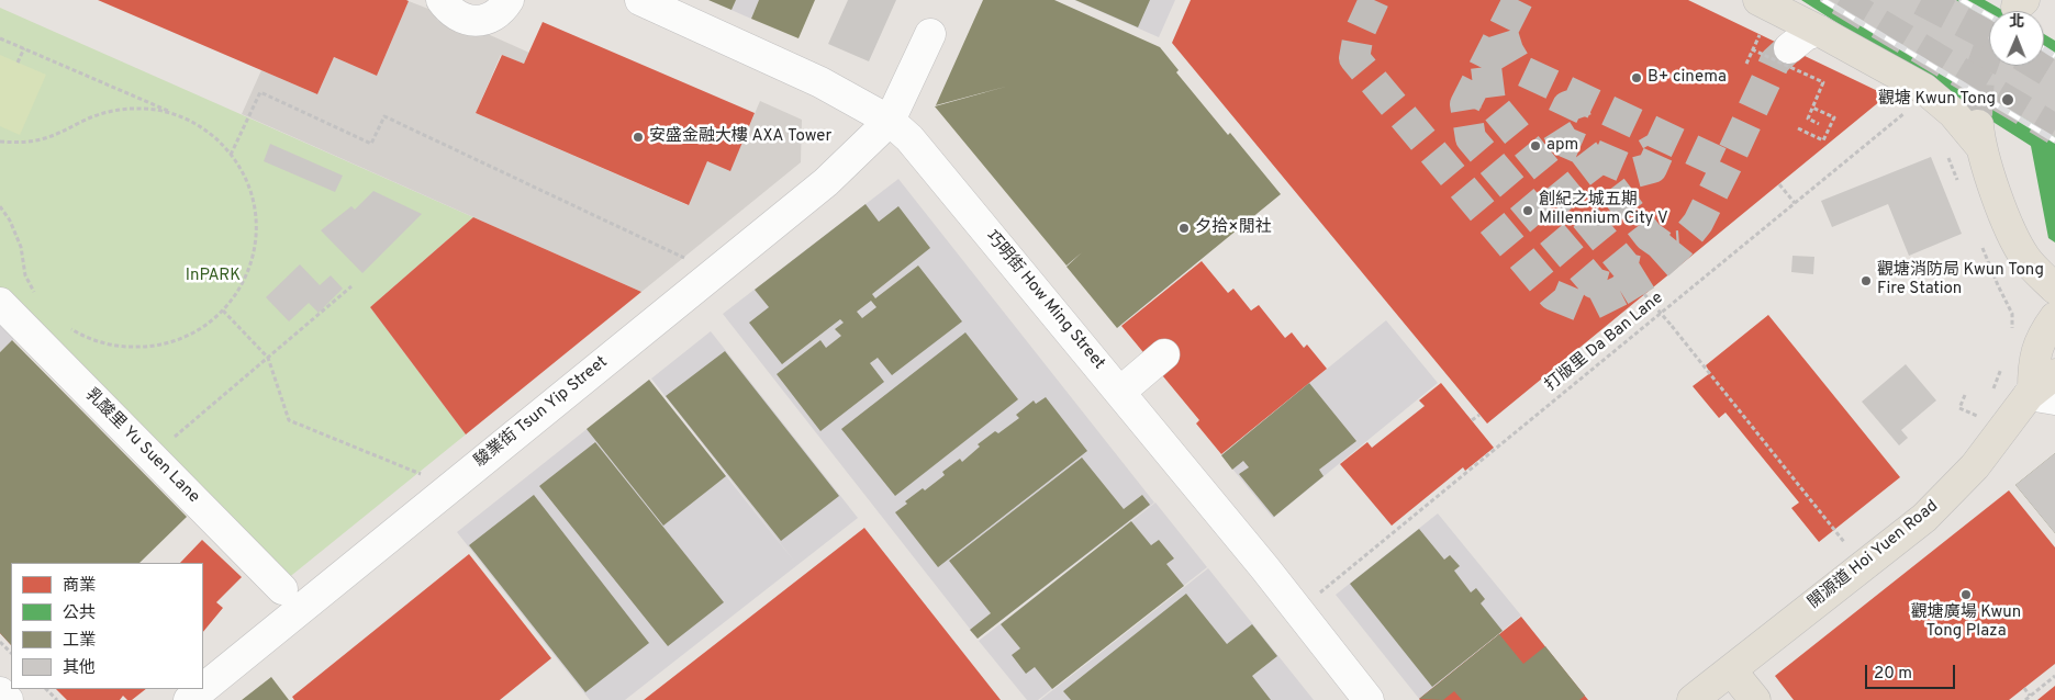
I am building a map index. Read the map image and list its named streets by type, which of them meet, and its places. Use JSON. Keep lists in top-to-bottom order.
{
  "streets": {
    "main road": ["開源道 Hoi Yuen Road"],
    "street": ["巧明街 How Ming Street", "駿業街 Tsun Yip Street", "乳酸里 Yu Suen Lane"],
    "path": ["打版里 Da Ban Lane"]
  },
  "crossings": [
    ["巧明街 How Ming Street", "駿業街 Tsun Yip Street"]
  ],
  "parks": ["InPARK"],
  "places": [
    "B+ cinema",
    "觀塘 Kwun Tong",
    "安盛金融大樓 AXA Tower",
    "apm",
    "創紀之城五期 Millennium City V",
    "夕拾×閒社",
    "觀塘消防局 Kwun Tong Fire Station",
    "觀塘廣場 Kwun Tong Plaza"
  ],
  "legend": [
    "商業",
    "公共",
    "工業",
    "其他"
  ],
  "scale_bar": "20 m",
  "north": "top"
}
